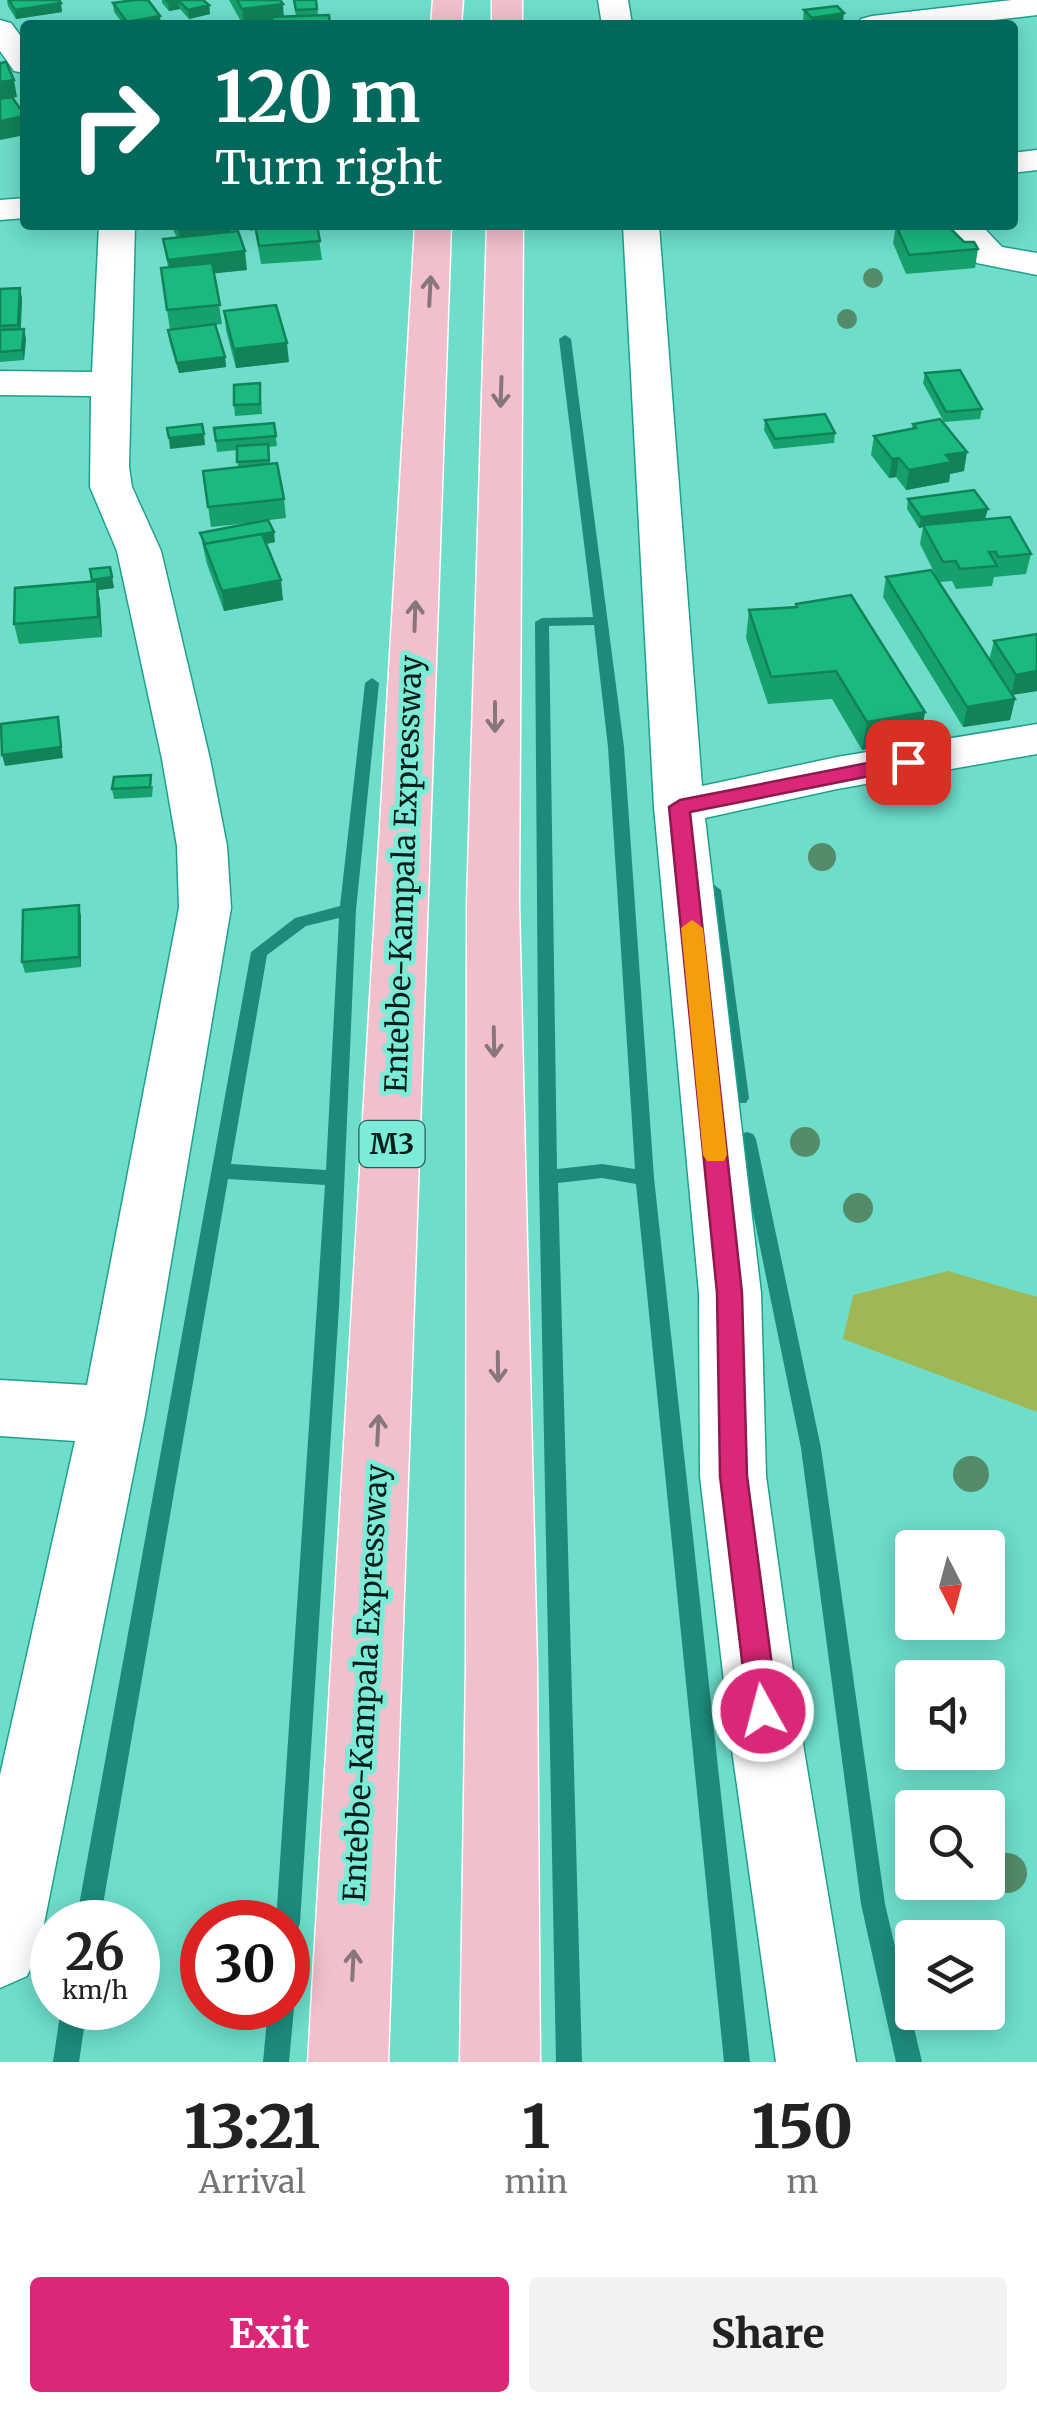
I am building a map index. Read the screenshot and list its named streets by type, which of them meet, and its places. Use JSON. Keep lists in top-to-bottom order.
{
  "streets": {
    "highway": ["Entebbe-Kampala Expressway", "M3"]
  },
  "north": "bottom",
  "page": {
    "turn": ["120 m", "Turn right"],
    "speed": "26 km/h",
    "limit": "30",
    "eta": [
      "13:21",
      "Arrival",
      "1",
      "min",
      "150",
      "m"
    ],
    "buttons": ["Exit", "Share"]
  }
}
